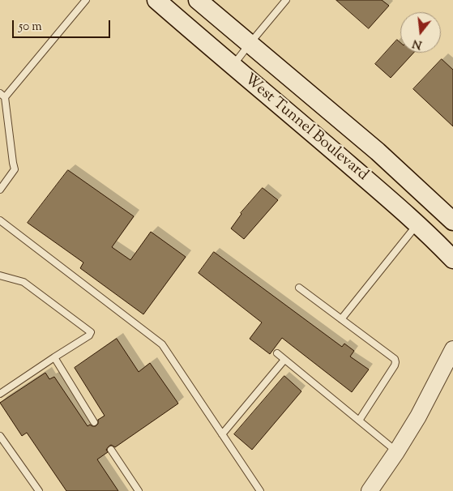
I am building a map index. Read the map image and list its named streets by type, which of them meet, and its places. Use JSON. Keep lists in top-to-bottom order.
{
  "streets": {
    "main road": ["West Tunnel Boulevard"]
  },
  "scale_bar": "50 m",
  "north": "bottom"
}
